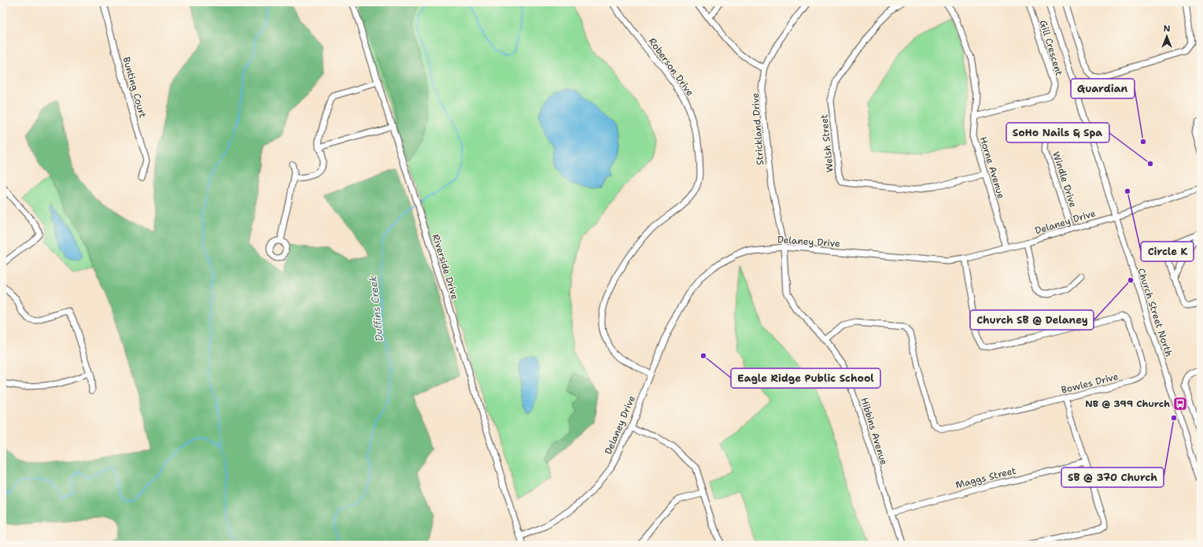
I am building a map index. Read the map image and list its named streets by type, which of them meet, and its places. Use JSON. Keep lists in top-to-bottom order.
{
  "streets": {
    "street": [
      "Gill Crescent",
      "Roberson Drive",
      "Bunting Court",
      "Strickland Drive",
      "Welsh Street",
      "Horne Avenue",
      "Windle Drive",
      "Delaney Drive",
      "Riverside Drive",
      "Church Street North",
      "Bowles Drive",
      "Hibbins Avenue",
      "Maggs Street"
    ]
  },
  "crossings": [
    ["Gill Crescent", "Horne Avenue"],
    ["Roberson Drive", "Delaney Drive"],
    ["Strickland Drive", "Delaney Drive"],
    ["Strickland Drive", "Hibbins Avenue"],
    ["Welsh Street", "Horne Avenue"],
    ["Horne Avenue", "Delaney Drive"],
    ["Windle Drive", "Delaney Drive"],
    ["Windle Drive", "Church Street North"],
    ["Delaney Drive", "Riverside Drive"],
    ["Delaney Drive", "Church Street North"],
    ["Delaney Drive", "Bowles Drive"],
    ["Delaney Drive", "Hibbins Avenue"],
    ["Bowles Drive", "Hibbins Avenue"],
    ["Hibbins Avenue", "Maggs Street"]
  ],
  "water": ["Duffins Creek"],
  "places": {
    "other": [
      "Guardian",
      "SoHo Nails & Spa",
      "Circle K",
      "Church SB @ Delaney",
      "Eagle Ridge Public School",
      "SB @ 370 Church"
    ],
    "bus stop": ["NB @ 399 Church"]
  },
  "north": "top"
}
